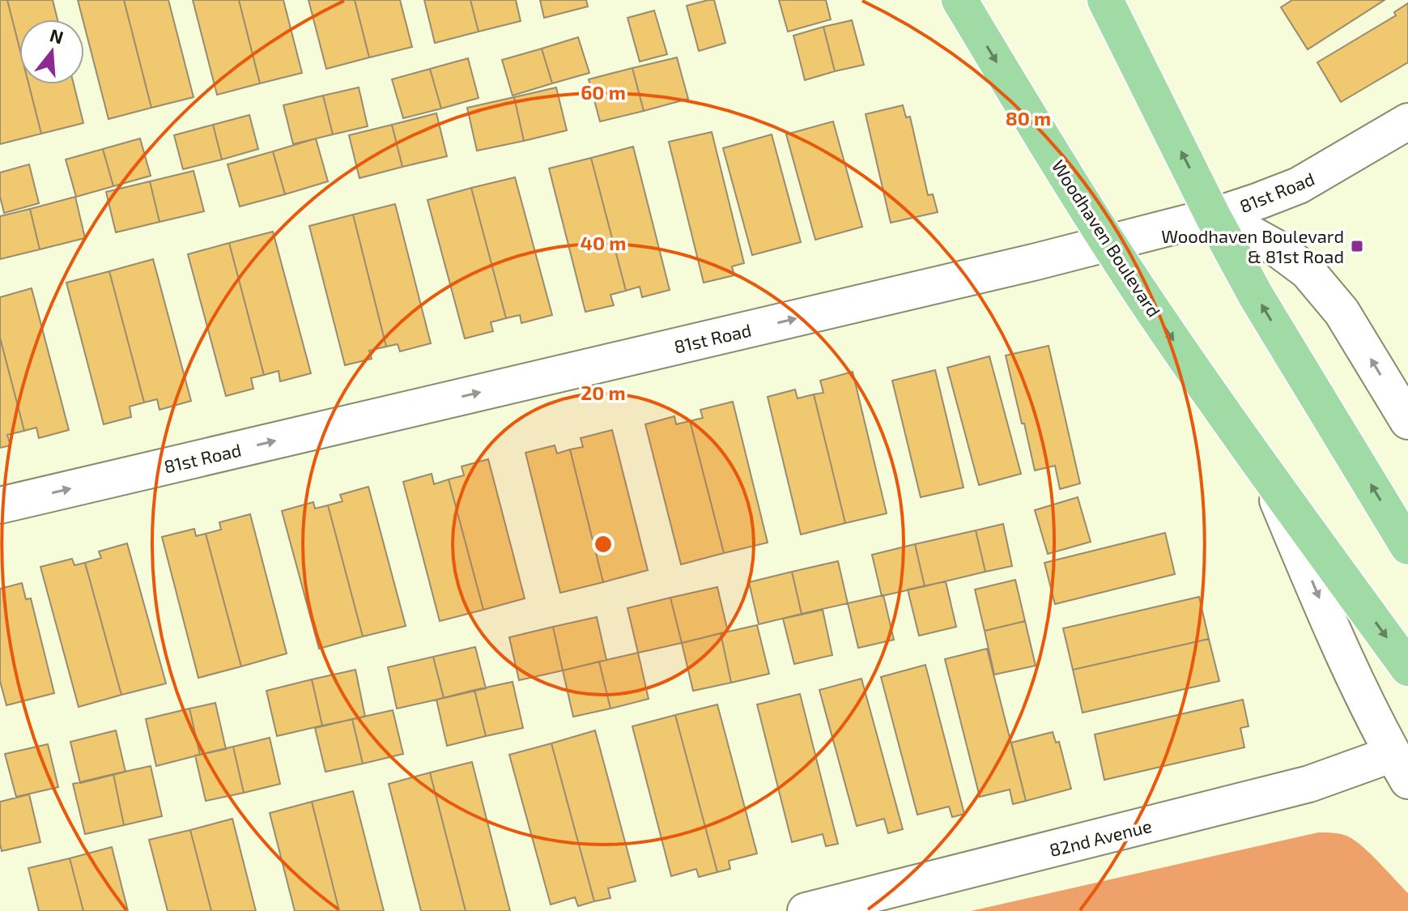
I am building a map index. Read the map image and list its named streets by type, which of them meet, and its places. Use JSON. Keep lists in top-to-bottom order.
{
  "streets": {
    "main road": ["Woodhaven Boulevard"],
    "street": ["81st Road", "82nd Avenue"]
  },
  "crossings": [
    ["81st Road", "Woodhaven Boulevard"],
    ["Woodhaven Boulevard", "82nd Avenue"]
  ],
  "one_way": ["81st Road"],
  "places": {
    "transit": ["Woodhaven Boulevard & 81st Road"]
  },
  "north": "top",
  "rings": [
    "60 m",
    "80 m",
    "40 m",
    "20 m"
  ]
}
